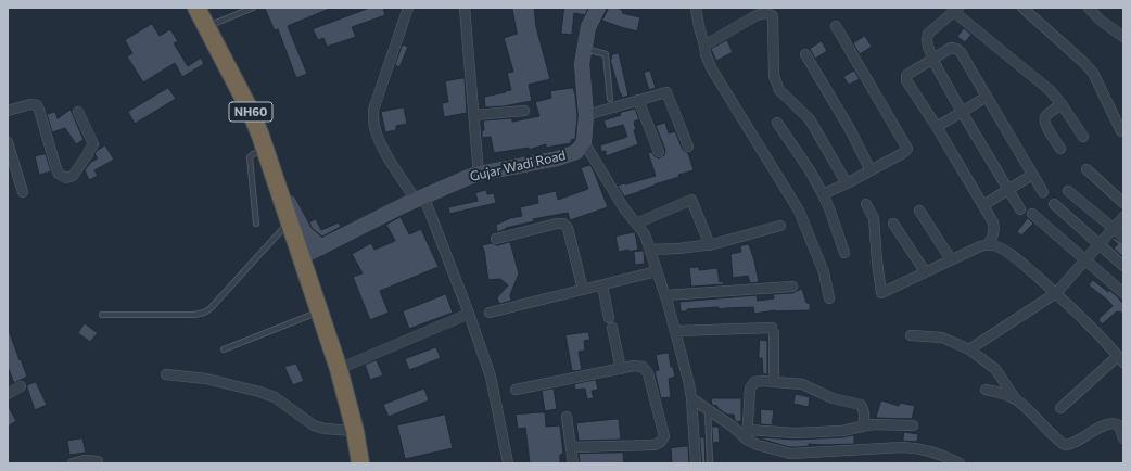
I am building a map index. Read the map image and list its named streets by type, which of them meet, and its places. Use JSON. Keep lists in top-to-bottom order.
{
  "streets": {
    "highway": ["NH60"],
    "street": ["Gujar Wadi Road"]
  },
  "crossings": [
    ["NH60", "Gujar Wadi Road"]
  ]
}
